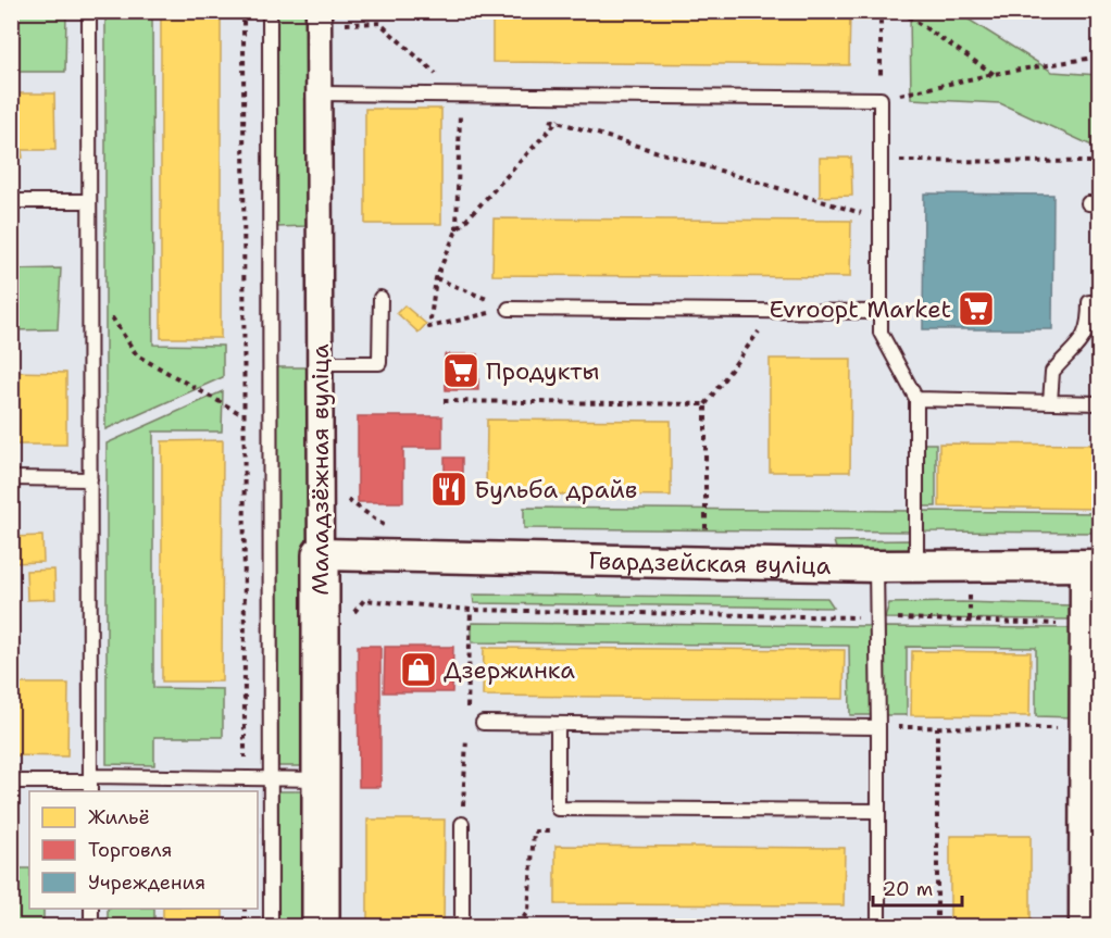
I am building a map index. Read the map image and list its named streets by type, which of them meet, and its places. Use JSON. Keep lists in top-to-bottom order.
{
  "streets": {
    "main road": ["Маладзёжная вуліца"],
    "street": ["Гвардзейская вуліца"]
  },
  "crossings": [
    ["Маладзёжная вуліца", "Гвардзейская вуліца"]
  ],
  "places": {
    "supermarket": ["Evroopt Market", "Продукты"],
    "restaurant": ["Бульба драйв"],
    "shop": ["Дзержинка"]
  },
  "legend": ["Жильё", "Торговля", "Учреждения"],
  "scale_bar": "20 m"
}
